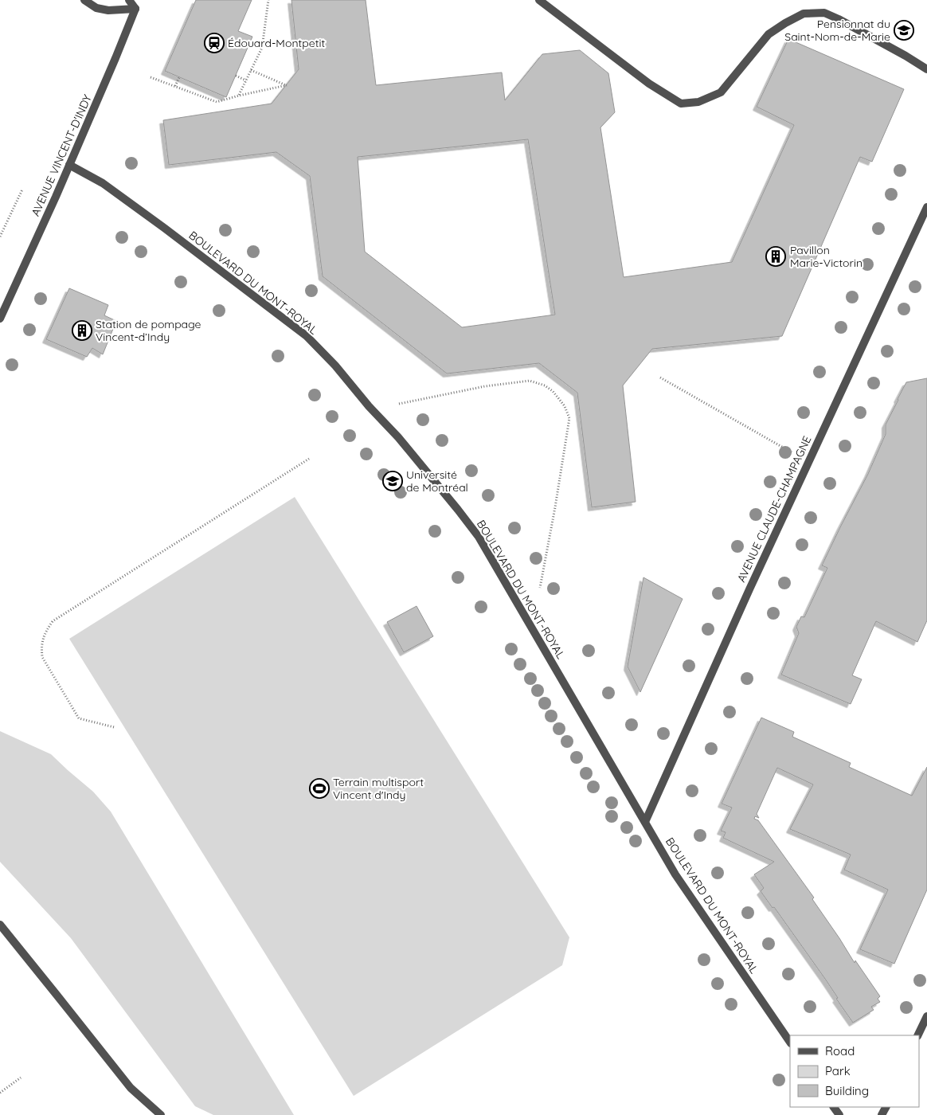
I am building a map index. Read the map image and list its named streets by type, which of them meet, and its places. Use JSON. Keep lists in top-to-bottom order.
{
  "streets": {
    "street": ["AVENUE VINCENT-D'INDY", "BOULEVARD DU MONT-ROYAL", "AVENUE CLAUDE-CHAMPAGNE"]
  },
  "crossings": [
    ["AVENUE VINCENT-D'INDY", "BOULEVARD DU MONT-ROYAL"],
    ["BOULEVARD DU MONT-ROYAL", "AVENUE CLAUDE-CHAMPAGNE"]
  ],
  "places": {
    "school or university": ["Pensionnat du Saint-Nom-de-Marie", "Université de Montréal"],
    "station": ["Édouard-Montpetit"],
    "building": ["Pavillon Marie-Victorin", "Station de pompage Vincent-d’Indy"],
    "sports": ["Terrain multisport Vincent d'Indy"]
  },
  "legend": ["Road", "Park", "Building"]
}
